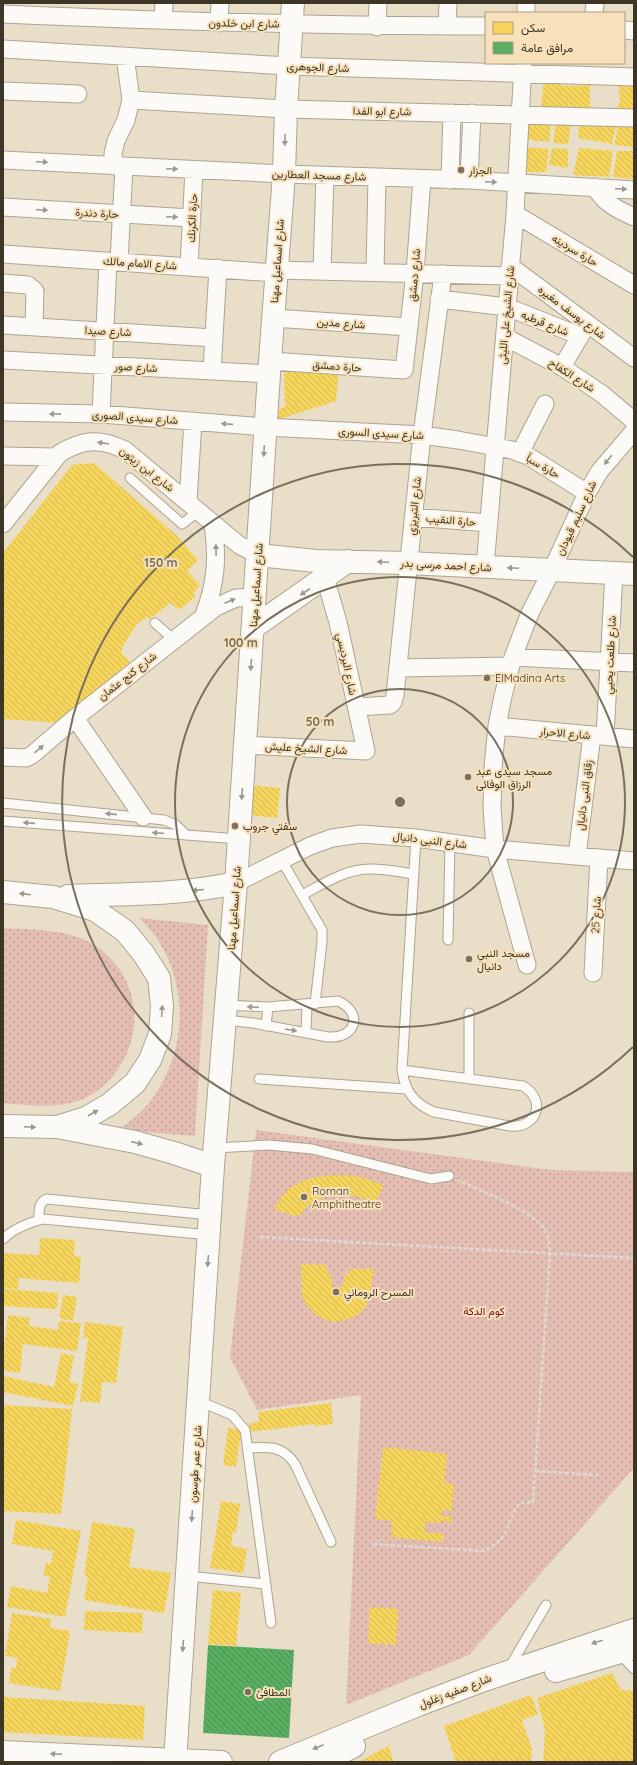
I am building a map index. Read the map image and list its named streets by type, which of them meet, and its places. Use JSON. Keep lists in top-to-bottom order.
{
  "streets": {
    "main road": [
      "شارع اسماعيل مهنا",
      "شارع احمد مرسى بدر",
      "شارع عمر طوسون",
      "شارع صفيه زغلول"
    ],
    "street": [
      "شارع ابن خلدون",
      "شارع الجوهرى",
      "شارع ابو الفدا",
      "شارع مسجد العطارين",
      "حارة دندرة",
      "حارة الكرنك",
      "حارة سردينه",
      "شارع الامام مالك",
      "شارع دمشق",
      "شارع يوسف مغيره",
      "شارع الشيخ على الليثى",
      "شارع مدين",
      "شارع قرطبه",
      "شارع صيدا",
      "حارة دمشق",
      "شارع صور",
      "شارع الكفاح",
      "شارع سيدى الصورى",
      "شارع سيدى السورى",
      "حارة سبأ",
      "شارع ابن زيتون",
      "شارع التبريزي",
      "شارع سليم قيودان",
      "حارة النقيب",
      "شارع طلعت يحيي",
      "شارع البرديسي",
      "شارع كنج عثمان",
      "شارع الاحرار",
      "شارع الشيخ عليش",
      "زقاق النبى دانيال",
      "شارع النبى دانيال",
      "شارع 25"
    ]
  },
  "crossings": [
    ["شارع ابن خلدون", "شارع اسماعيل مهنا"],
    ["شارع الجوهرى", "شارع اسماعيل مهنا"],
    ["شارع الجوهرى", "شارع الشيخ على الليثى"],
    ["شارع ابو الفدا", "شارع اسماعيل مهنا"],
    ["شارع ابو الفدا", "شارع الشيخ على الليثى"],
    ["شارع مسجد العطارين", "حارة الكرنك"],
    ["شارع مسجد العطارين", "شارع اسماعيل مهنا"],
    ["شارع مسجد العطارين", "شارع دمشق"],
    ["شارع مسجد العطارين", "شارع الشيخ على الليثى"],
    ["حارة دندرة", "حارة الكرنك"],
    ["حارة الكرنك", "شارع الامام مالك"],
    ["حارة سردينه", "شارع الشيخ على الليثى"],
    ["شارع اسماعيل مهنا", "شارع الامام مالك"],
    ["شارع اسماعيل مهنا", "شارع مدين"],
    ["شارع اسماعيل مهنا", "حارة دمشق"],
    ["شارع اسماعيل مهنا", "شارع صور"],
    ["شارع اسماعيل مهنا", "شارع سيدى الصورى"],
    ["شارع اسماعيل مهنا", "شارع سيدى السورى"],
    ["شارع اسماعيل مهنا", "شارع ابن زيتون"],
    ["شارع اسماعيل مهنا", "شارع احمد مرسى بدر"],
    ["شارع اسماعيل مهنا", "شارع كنج عثمان"],
    ["شارع اسماعيل مهنا", "شارع الشيخ عليش"],
    ["شارع اسماعيل مهنا", "شارع النبى دانيال"],
    ["شارع اسماعيل مهنا", "شارع عمر طوسون"],
    ["شارع الامام مالك", "شارع دمشق"],
    ["شارع الامام مالك", "شارع يوسف مغيره"],
    ["شارع الامام مالك", "شارع الشيخ على الليثى"],
    ["شارع الامام مالك", "شارع التبريزي"],
    ["شارع دمشق", "شارع مدين"],
    ["شارع دمشق", "حارة دمشق"],
    ["شارع يوسف مغيره", "شارع الشيخ على الليثى"],
    ["شارع يوسف مغيره", "شارع قرطبه"],
    ["شارع الشيخ على الليثى", "شارع قرطبه"],
    ["شارع الشيخ على الليثى", "شارع الكفاح"],
    ["شارع الشيخ على الليثى", "شارع سيدى السورى"],
    ["شارع الشيخ على الليثى", "حارة سبأ"],
    ["شارع الشيخ على الليثى", "حارة النقيب"],
    ["شارع الشيخ على الليثى", "شارع احمد مرسى بدر"],
    ["شارع قرطبه", "شارع التبريزي"],
    ["حارة دمشق", "شارع صور"],
    ["شارع سيدى الصورى", "شارع سيدى السورى"],
    ["شارع سيدى السورى", "حارة سبأ"],
    ["شارع سيدى السورى", "شارع التبريزي"],
    ["حارة سبأ", "شارع سليم قيودان"],
    ["شارع ابن زيتون", "شارع احمد مرسى بدر"],
    ["شارع التبريزي", "حارة النقيب"],
    ["شارع التبريزي", "شارع احمد مرسى بدر"],
    ["شارع التبريزي", "شارع البرديسي"],
    ["شارع سليم قيودان", "شارع احمد مرسى بدر"],
    ["شارع سليم قيودان", "شارع الاحرار"],
    ["شارع سليم قيودان", "شارع النبى دانيال"],
    ["شارع احمد مرسى بدر", "شارع طلعت يحيي"],
    ["شارع طلعت يحيي", "شارع الاحرار"],
    ["شارع طلعت يحيي", "زقاق النبى دانيال"],
    ["شارع البرديسي", "شارع الشيخ عليش"],
    ["شارع الاحرار", "زقاق النبى دانيال"],
    ["زقاق النبى دانيال", "شارع النبى دانيال"],
    ["شارع النبى دانيال", "شارع 25"]
  ],
  "one_way": [
    "شارع مسجد العطارين",
    "شارع اسماعيل مهنا",
    "شارع ابن زيتون",
    "شارع كنج عثمان",
    "شارع عمر طوسون"
  ],
  "parks": ["كوم الدكة"],
  "places": [
    "الجزار",
    "ElMadina Arts",
    "مسجد سيدى عبد الرزاق الوفائى",
    "سفتي جروب",
    "مسجد النبي دانيال",
    "Roman Amphitheatre",
    "المسرح الروماني",
    "المطافئ"
  ],
  "legend": ["سكن", "مرافق عامة"],
  "rings": ["150 m", "100 m", "50 m"]
}
